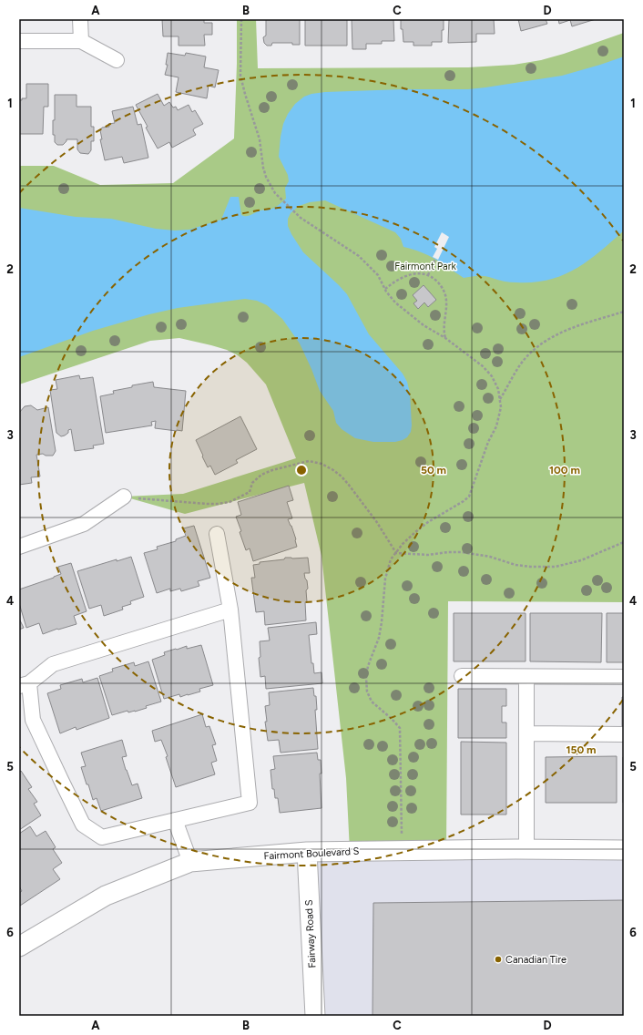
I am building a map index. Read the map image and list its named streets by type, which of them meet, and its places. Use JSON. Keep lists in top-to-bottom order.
{
  "streets": {
    "street": ["Fairmont Boulevard S", "Fairway Road S"]
  },
  "crossings": [
    ["Fairmont Boulevard S", "Fairway Road S"]
  ],
  "parks": ["Fairmont Park"],
  "places": ["Canadian Tire"],
  "grid": {
    "columns": [
      "A",
      "B",
      "C",
      "D"
    ],
    "rows": [
      "1",
      "2",
      "3",
      "4",
      "5",
      "6"
    ]
  },
  "rings": ["50 m", "100 m", "150 m"]
}
